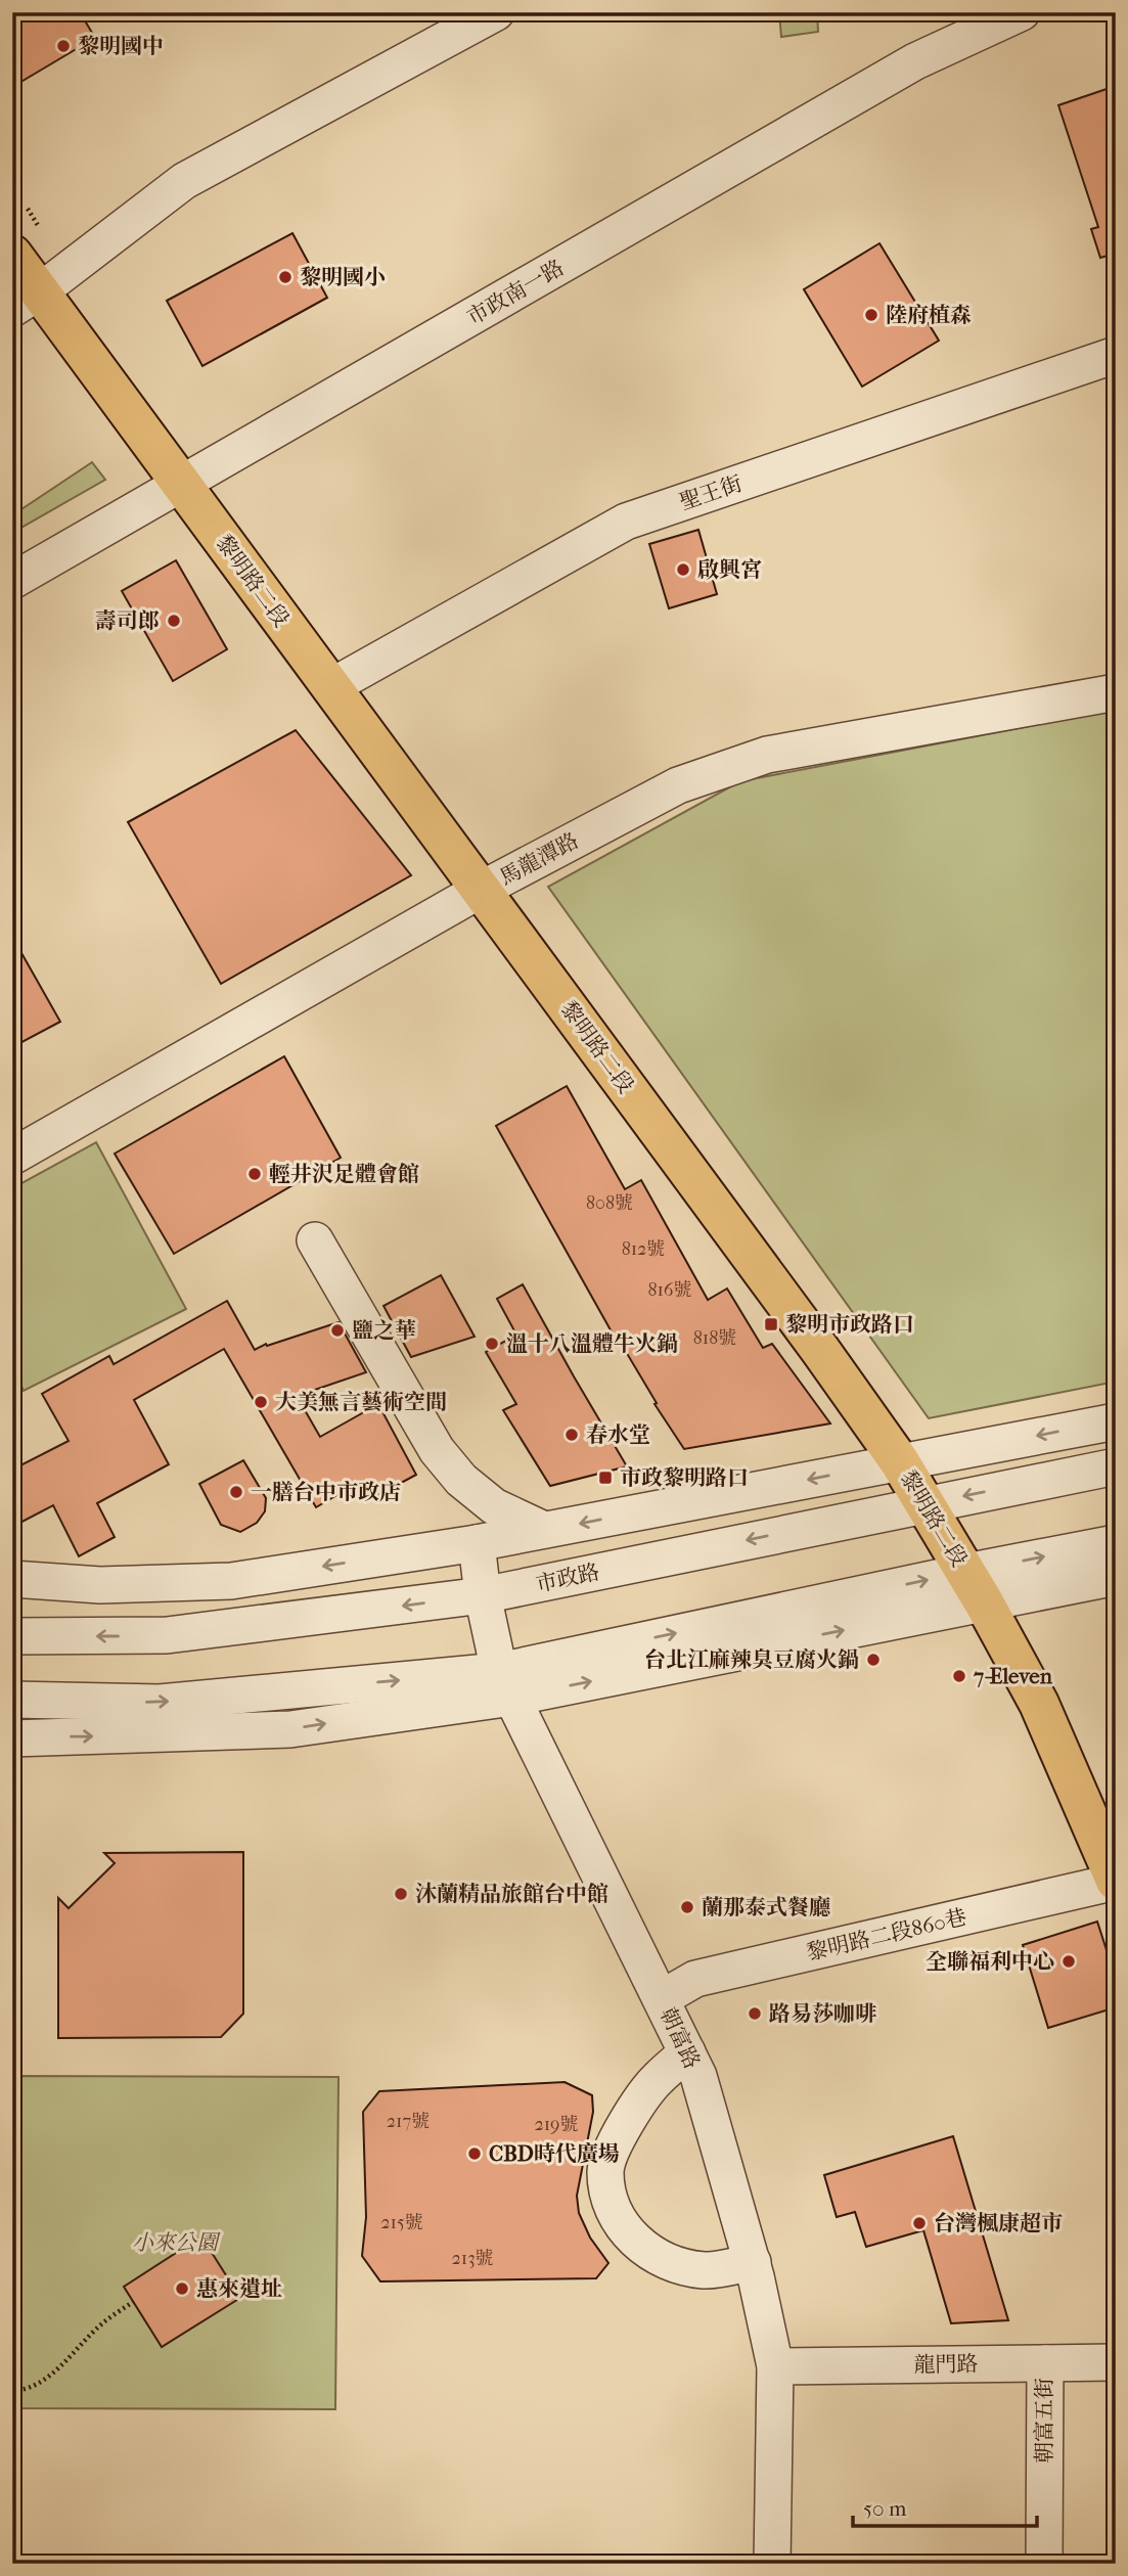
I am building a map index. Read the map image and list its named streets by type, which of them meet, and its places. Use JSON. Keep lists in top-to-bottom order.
{
  "streets": {
    "main road": ["黎明路二段"],
    "street": [
      "市政南一路",
      "聖王街",
      "馬龍潭路",
      "市政路",
      "黎明路二段860巷",
      "朝富路",
      "龍門路",
      "朝富五街"
    ]
  },
  "crossings": [
    ["市政南一路", "黎明路二段"],
    ["聖王街", "黎明路二段"],
    ["黎明路二段", "馬龍潭路"],
    ["黎明路二段", "市政路"],
    ["黎明路二段", "黎明路二段860巷"],
    ["市政路", "朝富路"],
    ["黎明路二段860巷", "朝富路"],
    ["朝富路", "龍門路"],
    ["龍門路", "朝富五街"]
  ],
  "parks": ["小來公園"],
  "places": {
    "other": [
      "黎明國中",
      "黎明國小",
      "陸府植森",
      "啟興宮",
      "壽司郎",
      "輕井沢足體會館",
      "鹽之華",
      "溫十八溫體牛火鍋",
      "大美無言藝術空間",
      "春水堂",
      "一膳台中市政店",
      "台北江麻辣臭豆腐火鍋",
      "7-Eleven",
      "沐蘭精品旅館台中館",
      "蘭那泰式餐廳",
      "全聯福利中心",
      "路易莎咖啡",
      "CBD時代廣場",
      "台灣楓康超市",
      "惠來遺址"
    ],
    "transit": ["黎明市政路口", "市政黎明路口"]
  },
  "house_numbers": [
    "808號",
    "812號",
    "816號",
    "818號",
    "217號",
    "219號",
    "215號",
    "213號"
  ],
  "scale_bar": "50 m"
}
